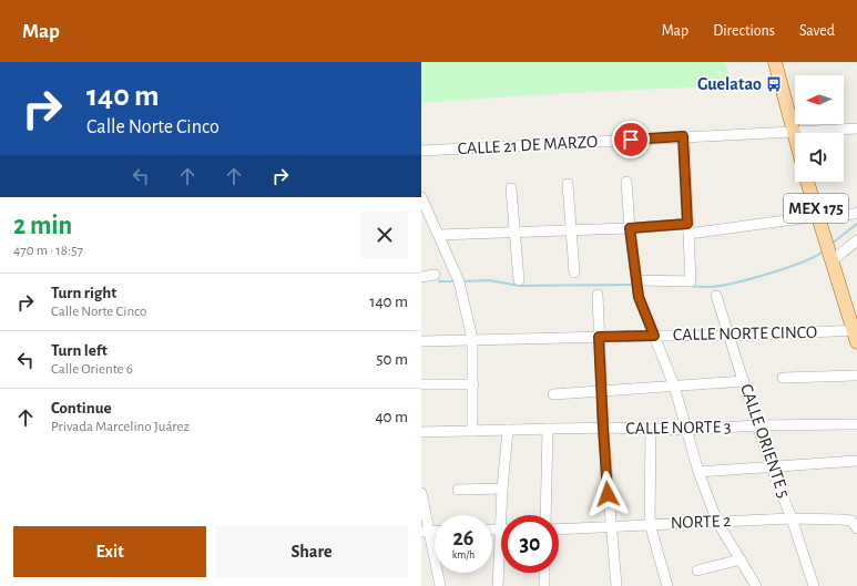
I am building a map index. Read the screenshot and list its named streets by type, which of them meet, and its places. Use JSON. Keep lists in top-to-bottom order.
{
  "streets": {
    "main road": ["MEX 175"],
    "street": [
      "CALLE 21 DE MARZO",
      "CALLE NORTE CINCO",
      "CALLE NORTE 3",
      "CALLE ORIENTE 5",
      "NORTE 2"
    ]
  },
  "crossings": [
    ["MEX 175", "CALLE NORTE CINCO"],
    ["CALLE NORTE CINCO", "CALLE ORIENTE 5"],
    ["CALLE NORTE 3", "CALLE ORIENTE 5"],
    ["CALLE ORIENTE 5", "NORTE 2"]
  ],
  "places": {
    "bus stop": ["Guelatao"]
  },
  "north": "left",
  "page": {
    "header": "Map",
    "nav": ["Map", "Directions", "Saved"],
    "turn": ["140 m", "Calle Norte Cinco"],
    "heading": ["2 min", "470 m · 18:57"],
    "list": [
      {
        "name": "Turn right",
        "note": "Calle Norte Cinco",
        "value": "140 m"
      },
      {
        "name": "Turn left",
        "note": "Calle Oriente 6",
        "value": "50 m"
      },
      {
        "name": "Continue",
        "note": "Privada Marcelino Juárez",
        "value": "40 m"
      }
    ],
    "speed": "26 km/h",
    "limit": "30",
    "buttons": ["Exit", "Share"]
  }
}
